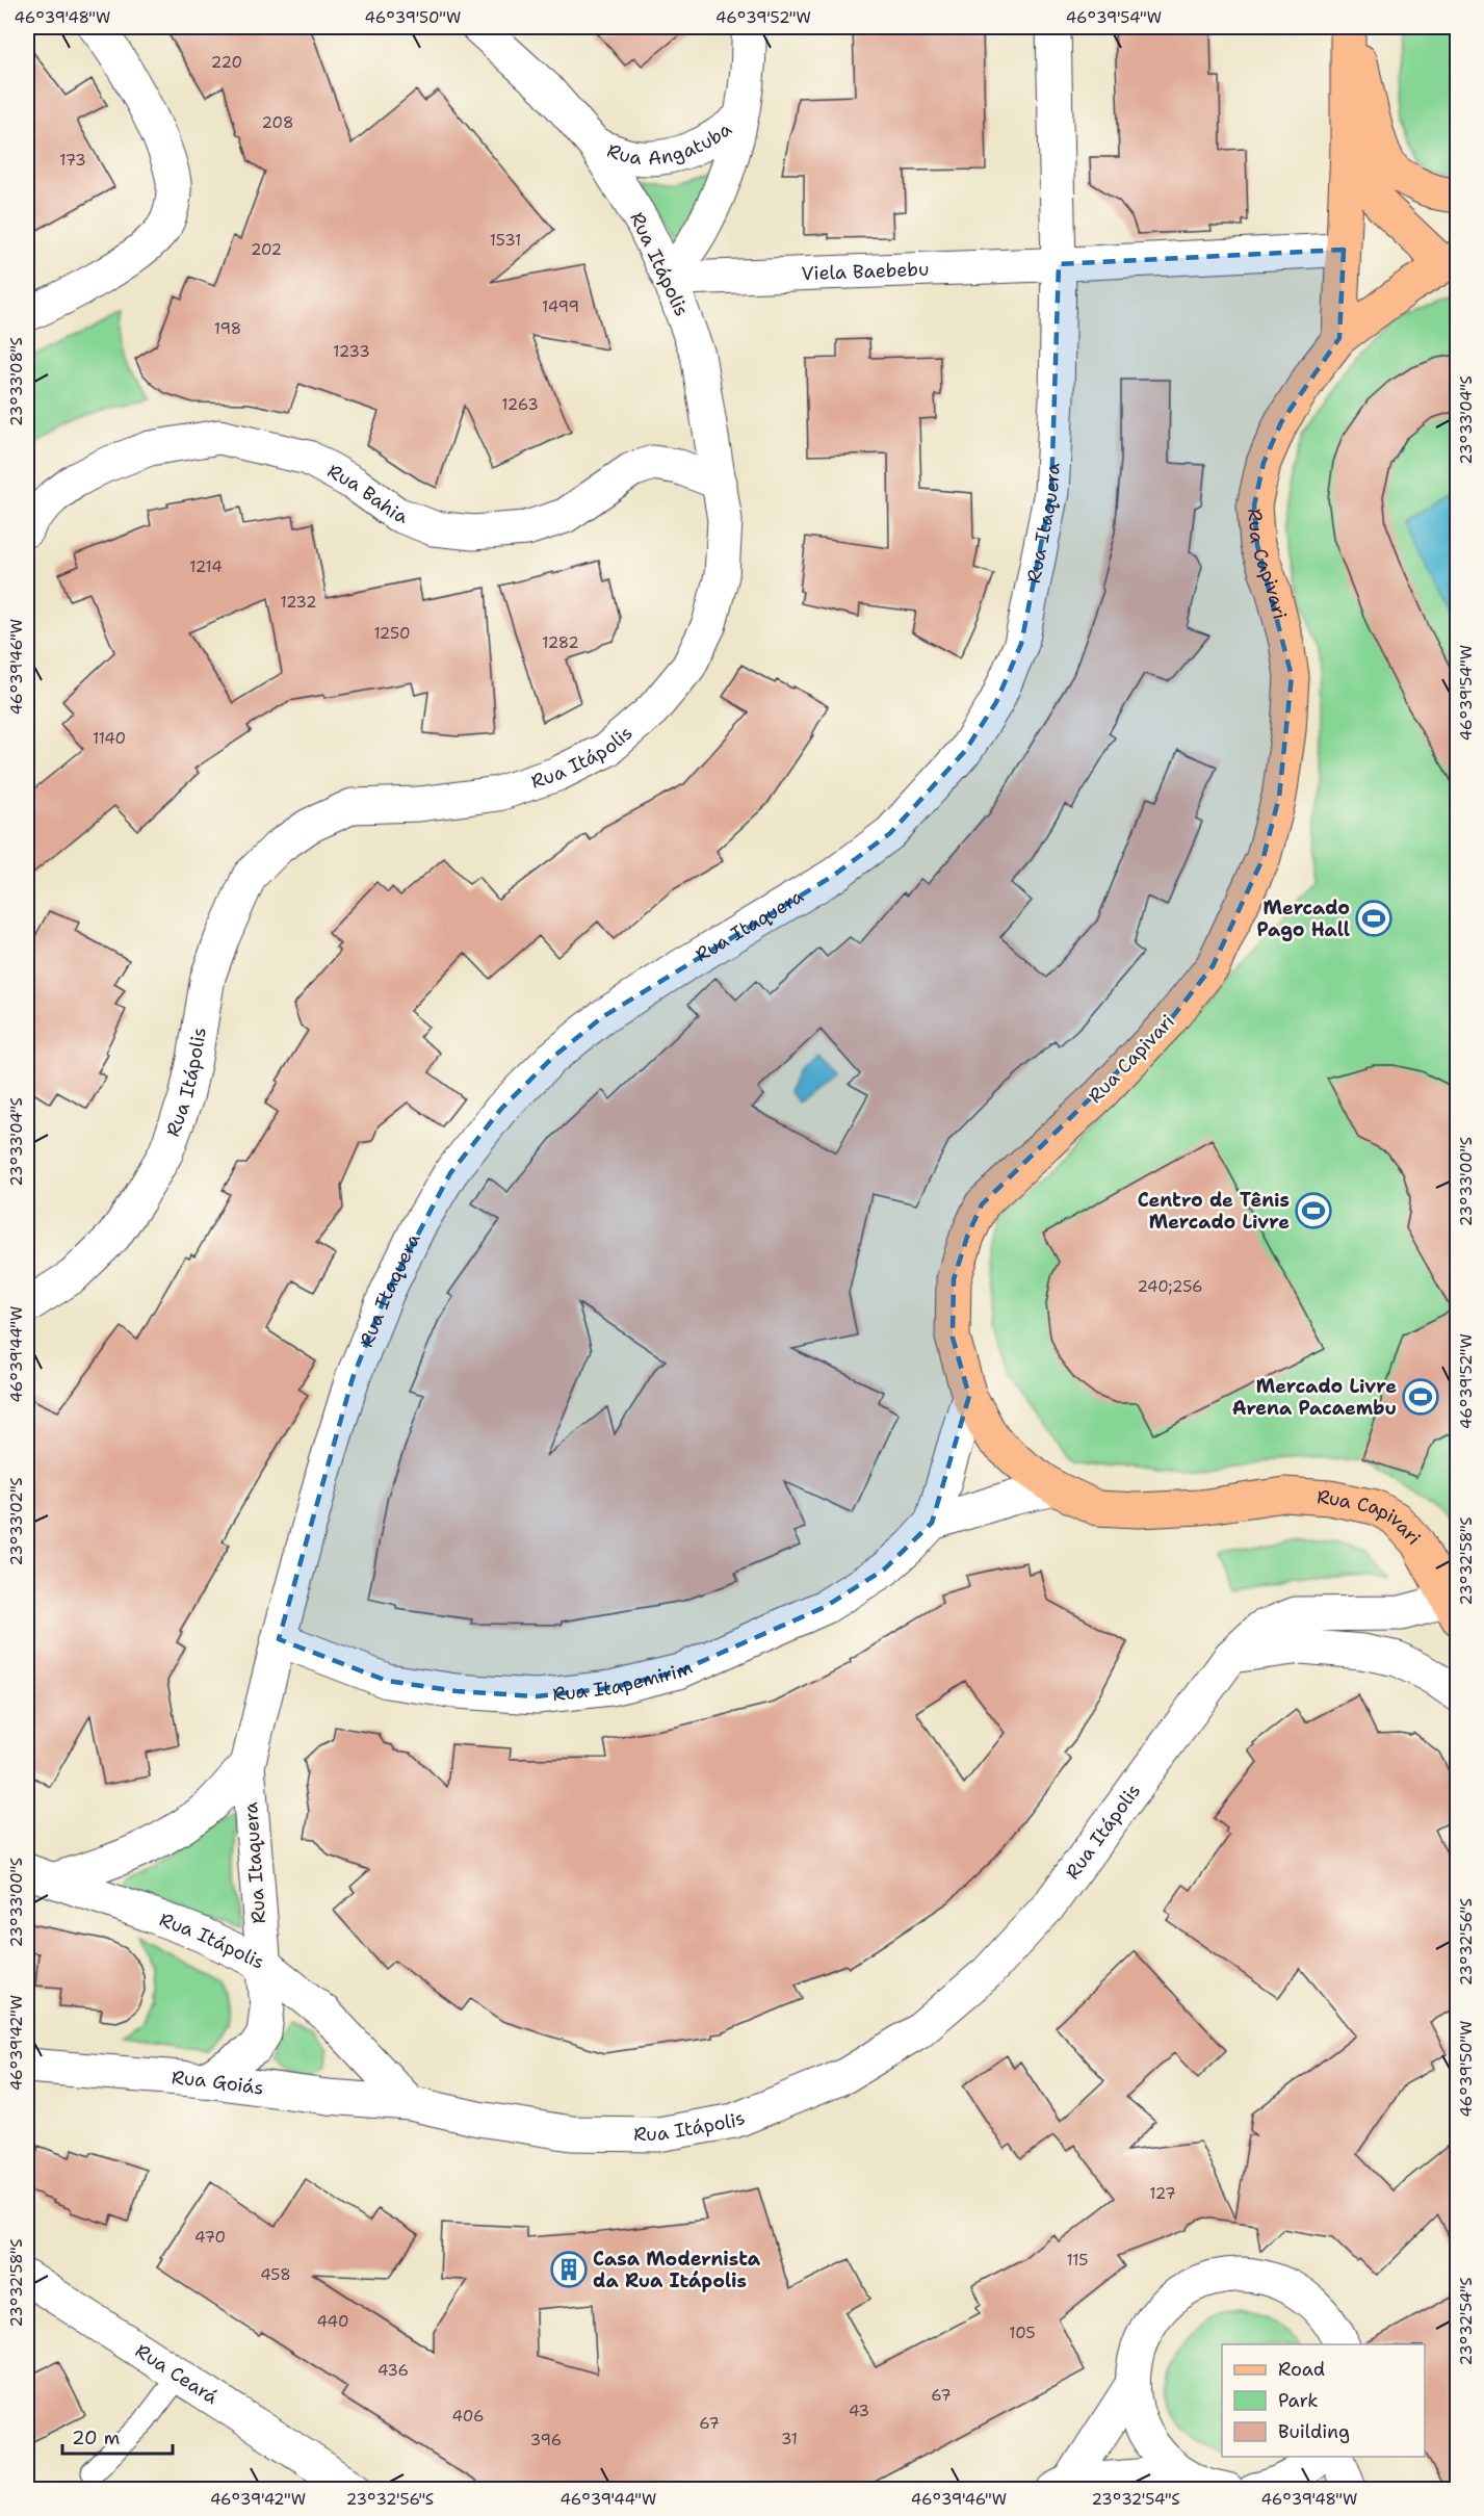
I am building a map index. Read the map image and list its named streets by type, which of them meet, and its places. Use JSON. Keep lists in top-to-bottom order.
{
  "streets": {
    "main road": ["Rua Capivari"],
    "street": [
      "Rua Angatuba",
      "Rua Itápolis",
      "Viela Baebebu",
      "Rua Bahia",
      "Rua Itaquera",
      "Rua Itapemirim",
      "Rua Goiás",
      "Rua Ceará"
    ]
  },
  "crossings": [
    ["Rua Angatuba", "Rua Itápolis"],
    ["Rua Angatuba", "Viela Baebebu"],
    ["Rua Itápolis", "Viela Baebebu"],
    ["Rua Itápolis", "Rua Bahia"],
    ["Rua Itápolis", "Rua Itaquera"],
    ["Rua Itápolis", "Rua Capivari"],
    ["Rua Itápolis", "Rua Goiás"],
    ["Viela Baebebu", "Rua Itaquera"],
    ["Rua Itaquera", "Rua Itapemirim"],
    ["Rua Itaquera", "Rua Goiás"],
    ["Rua Capivari", "Rua Itapemirim"]
  ],
  "places": {
    "sports": ["Mercado Pago Hall", "Centro de Tênis Mercado Livre", "Mercado Livre Arena Pacaembu"],
    "building": ["Casa Modernista da Rua Itápolis"]
  },
  "house_numbers": [
    "220",
    "208",
    "173",
    "1531",
    "202",
    "1499",
    "198",
    "1233",
    "1263",
    "1214",
    "1232",
    "1250",
    "1282",
    "1140",
    "240;256",
    "127",
    "470",
    "115",
    "458",
    "440",
    "105",
    "436",
    "67",
    "43",
    "406",
    "67",
    "31",
    "396"
  ],
  "legend": ["Road", "Park", "Building"],
  "scale_bar": "20 m",
  "coordinates": [
    "46°39'48\"W",
    "46°39'50\"W",
    "46°39'52\"W",
    "46°39'54\"W",
    "23°33'08\"S",
    "23°33'04\"S",
    "46°39'46\"W",
    "23°33'00\"S",
    "46°39'44\"W",
    "23°33'02\"S",
    "23°32'58\"S",
    "23°32'56\"S",
    "46°39'42\"W",
    "23°32'54\"S"
  ]
}
